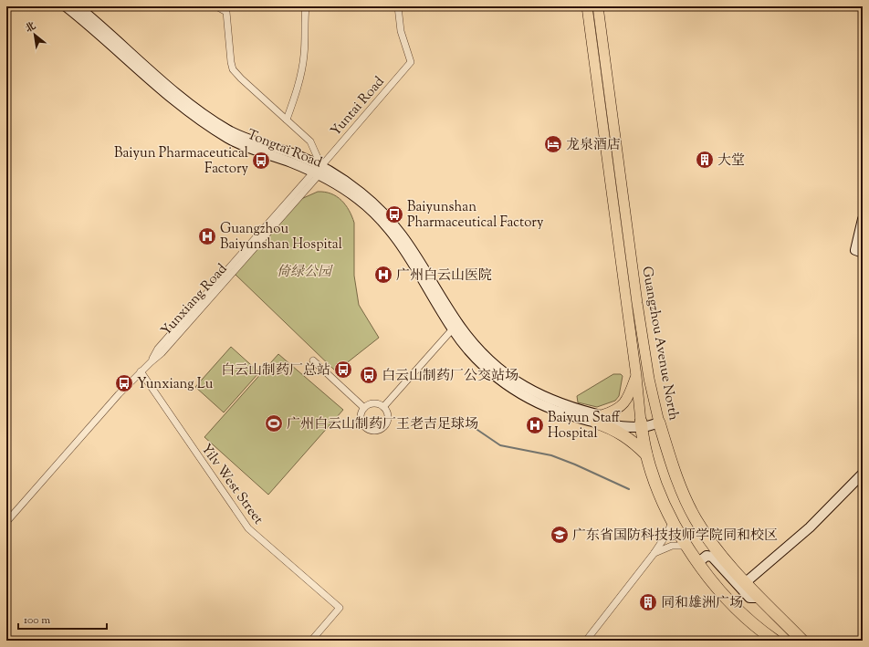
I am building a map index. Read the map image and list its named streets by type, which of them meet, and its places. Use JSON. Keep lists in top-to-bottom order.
{
  "streets": {
    "highway": ["Guangzhou Avenue North"],
    "main road": ["Tongtai Road"],
    "street": ["Yuntai Road", "Yunxiang Road", "Yilv West Street"]
  },
  "crossings": [
    ["Yuntai Road", "Tongtai Road"],
    ["Yuntai Road", "Yunxiang Road"],
    ["Tongtai Road", "Yunxiang Road"],
    ["Tongtai Road", "Guangzhou Avenue North"],
    ["Yunxiang Road", "Yilv West Street"]
  ],
  "parks": ["倚绿公园"],
  "places": {
    "hotel": ["龙泉酒店"],
    "building": ["大堂", "同和雄洲广场"],
    "bus stop": [
      "Baiyun Pharmaceutical Factory",
      "Baiyunshan Pharmaceutical Factory",
      "白云山制药厂总站",
      "白云山制药厂公交站场",
      "Yunxiang Lu"
    ],
    "hospital": ["Guangzhou Baiyunshan Hospital", "广州白云山医院", "Baiyun Staff Hospital"],
    "sports": ["广州白云山制药厂王老吉足球场"],
    "school or university": ["广东省国防科技技师学院同和校区"]
  },
  "scale_bar": "100 m",
  "north": "top left"
}
